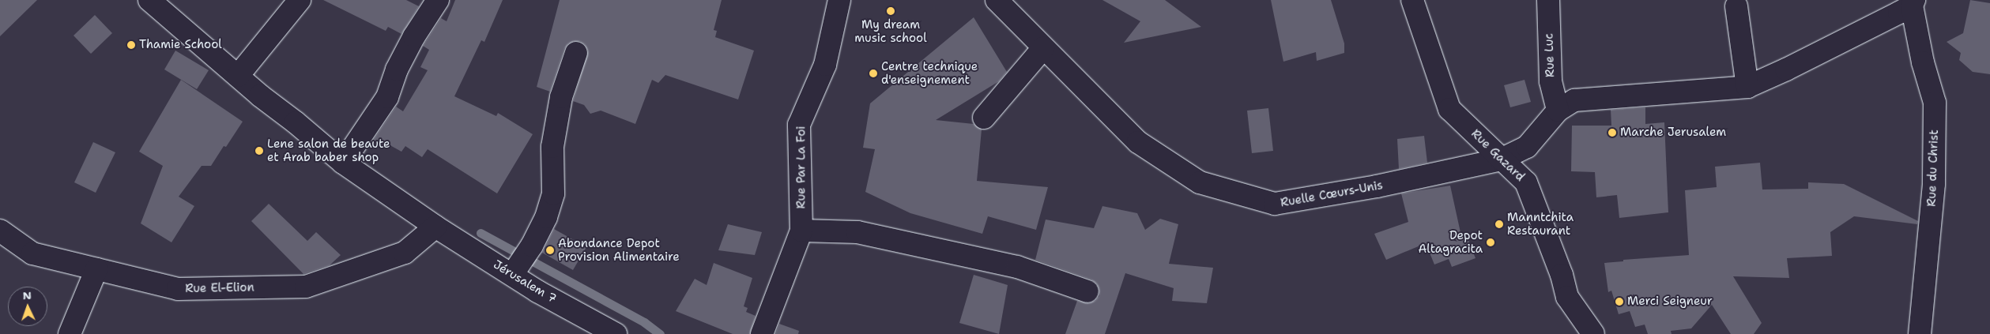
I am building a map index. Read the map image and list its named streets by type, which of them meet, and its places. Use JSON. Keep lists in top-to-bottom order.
{
  "streets": {
    "street": [
      "Rue Luc",
      "Rue Gazard",
      "Rue Par La Foi",
      "Rue du Christ",
      "Ruelle Cœurs-Unis",
      "Jérusalem 7",
      "Rue El-Elion"
    ]
  },
  "crossings": [
    ["Rue Luc", "Ruelle Cœurs-Unis"],
    ["Rue Gazard", "Ruelle Cœurs-Unis"],
    ["Rue du Christ", "Ruelle Cœurs-Unis"],
    ["Jérusalem 7", "Rue El-Elion"]
  ],
  "places": [
    "My dream music school",
    "Thamie School",
    "Centre technique d'enseignement",
    "Marche Jerusalem",
    "Lene salon de beaute et Arab baber shop",
    "Manntchita Restaurant",
    "Depot Altagracita",
    "Abondance Depot Provision Alimentaire",
    "Merci Seigneur"
  ],
  "north": "top"
}
